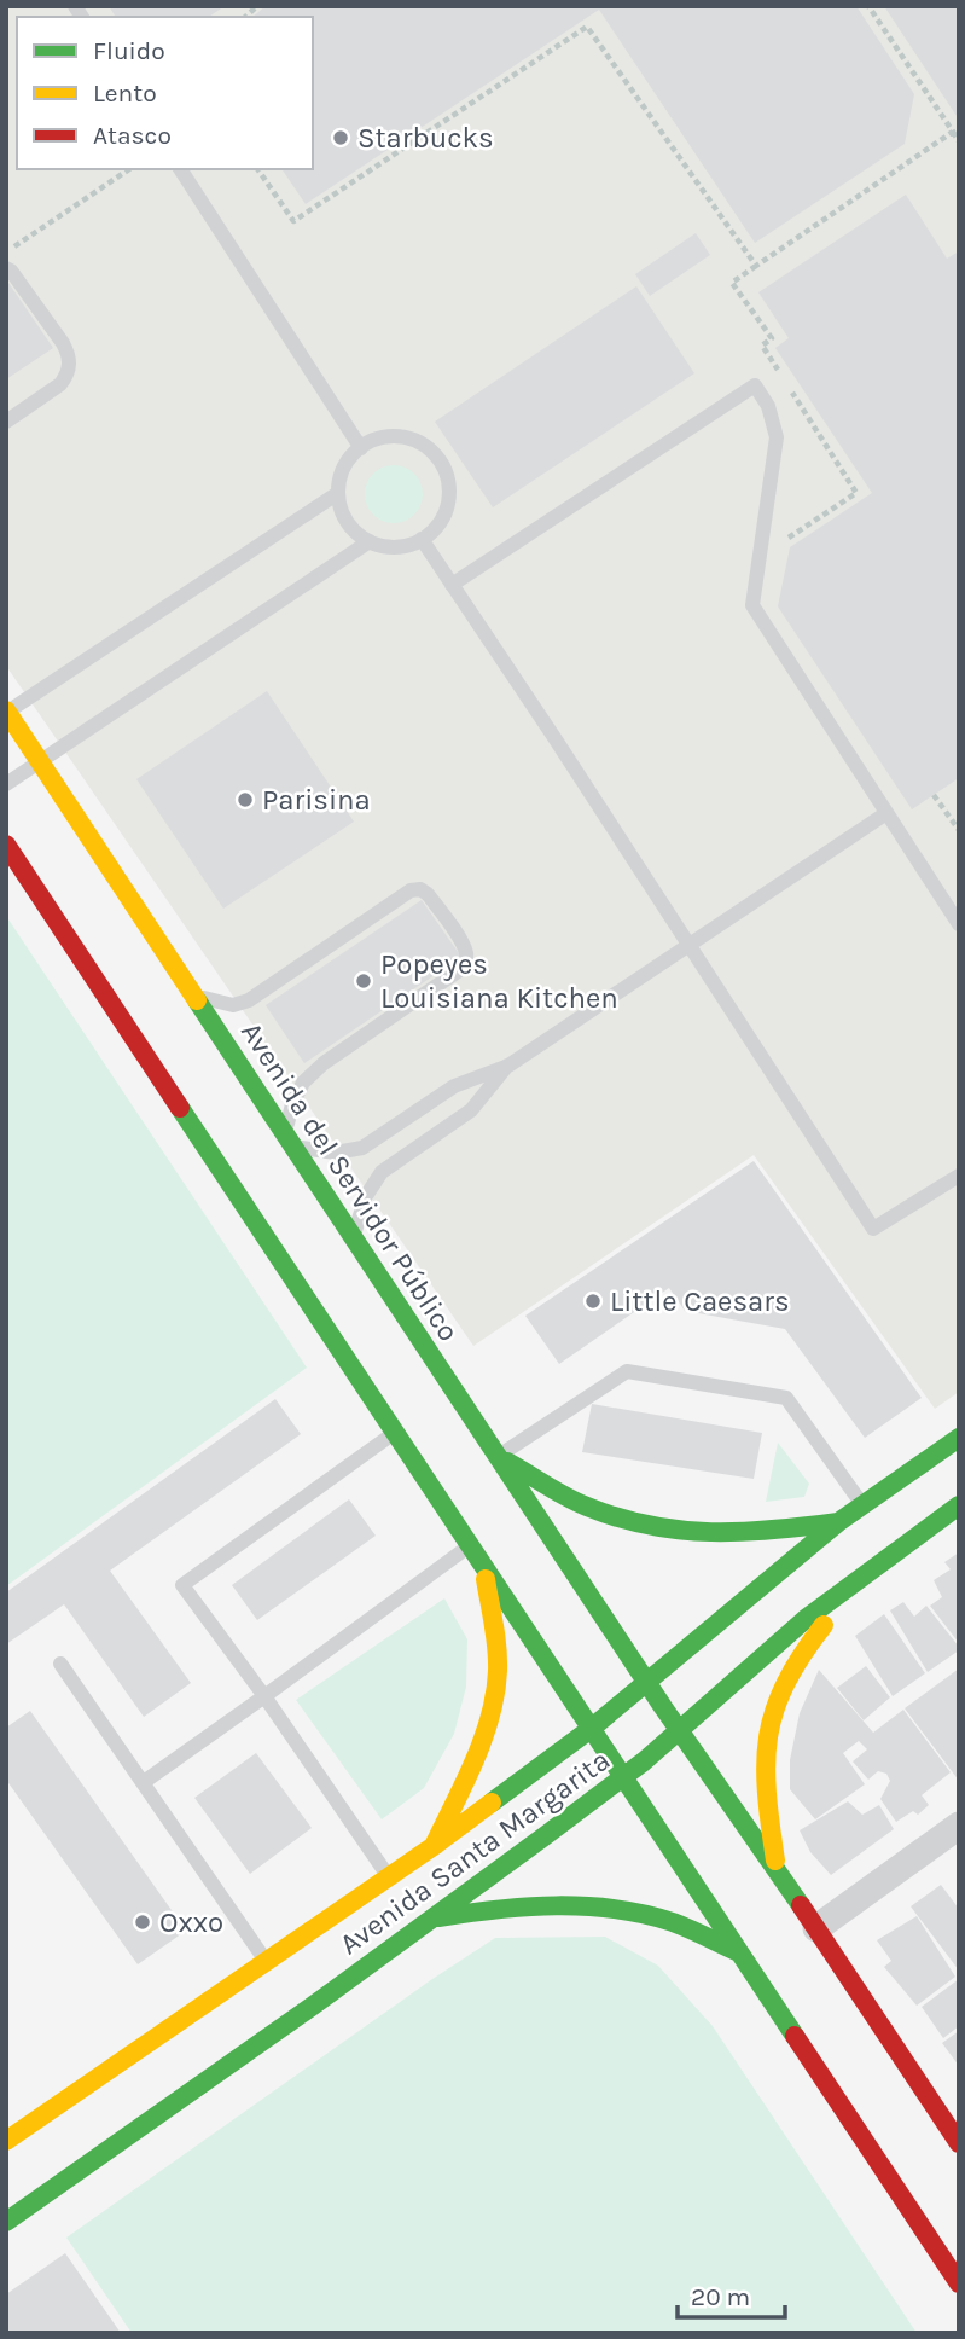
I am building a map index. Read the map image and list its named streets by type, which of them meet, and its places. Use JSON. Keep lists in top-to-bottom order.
{
  "streets": {
    "main road": ["Avenida del Servidor Público", "Avenida Santa Margarita"]
  },
  "crossings": [
    ["Avenida del Servidor Público", "Avenida Santa Margarita"]
  ],
  "places": [
    "Starbucks",
    "Parisina",
    "Popeyes Louisiana Kitchen",
    "Little Caesars",
    "Oxxo"
  ],
  "legend": ["Fluido", "Lento", "Atasco"],
  "scale_bar": "20 m"
}
